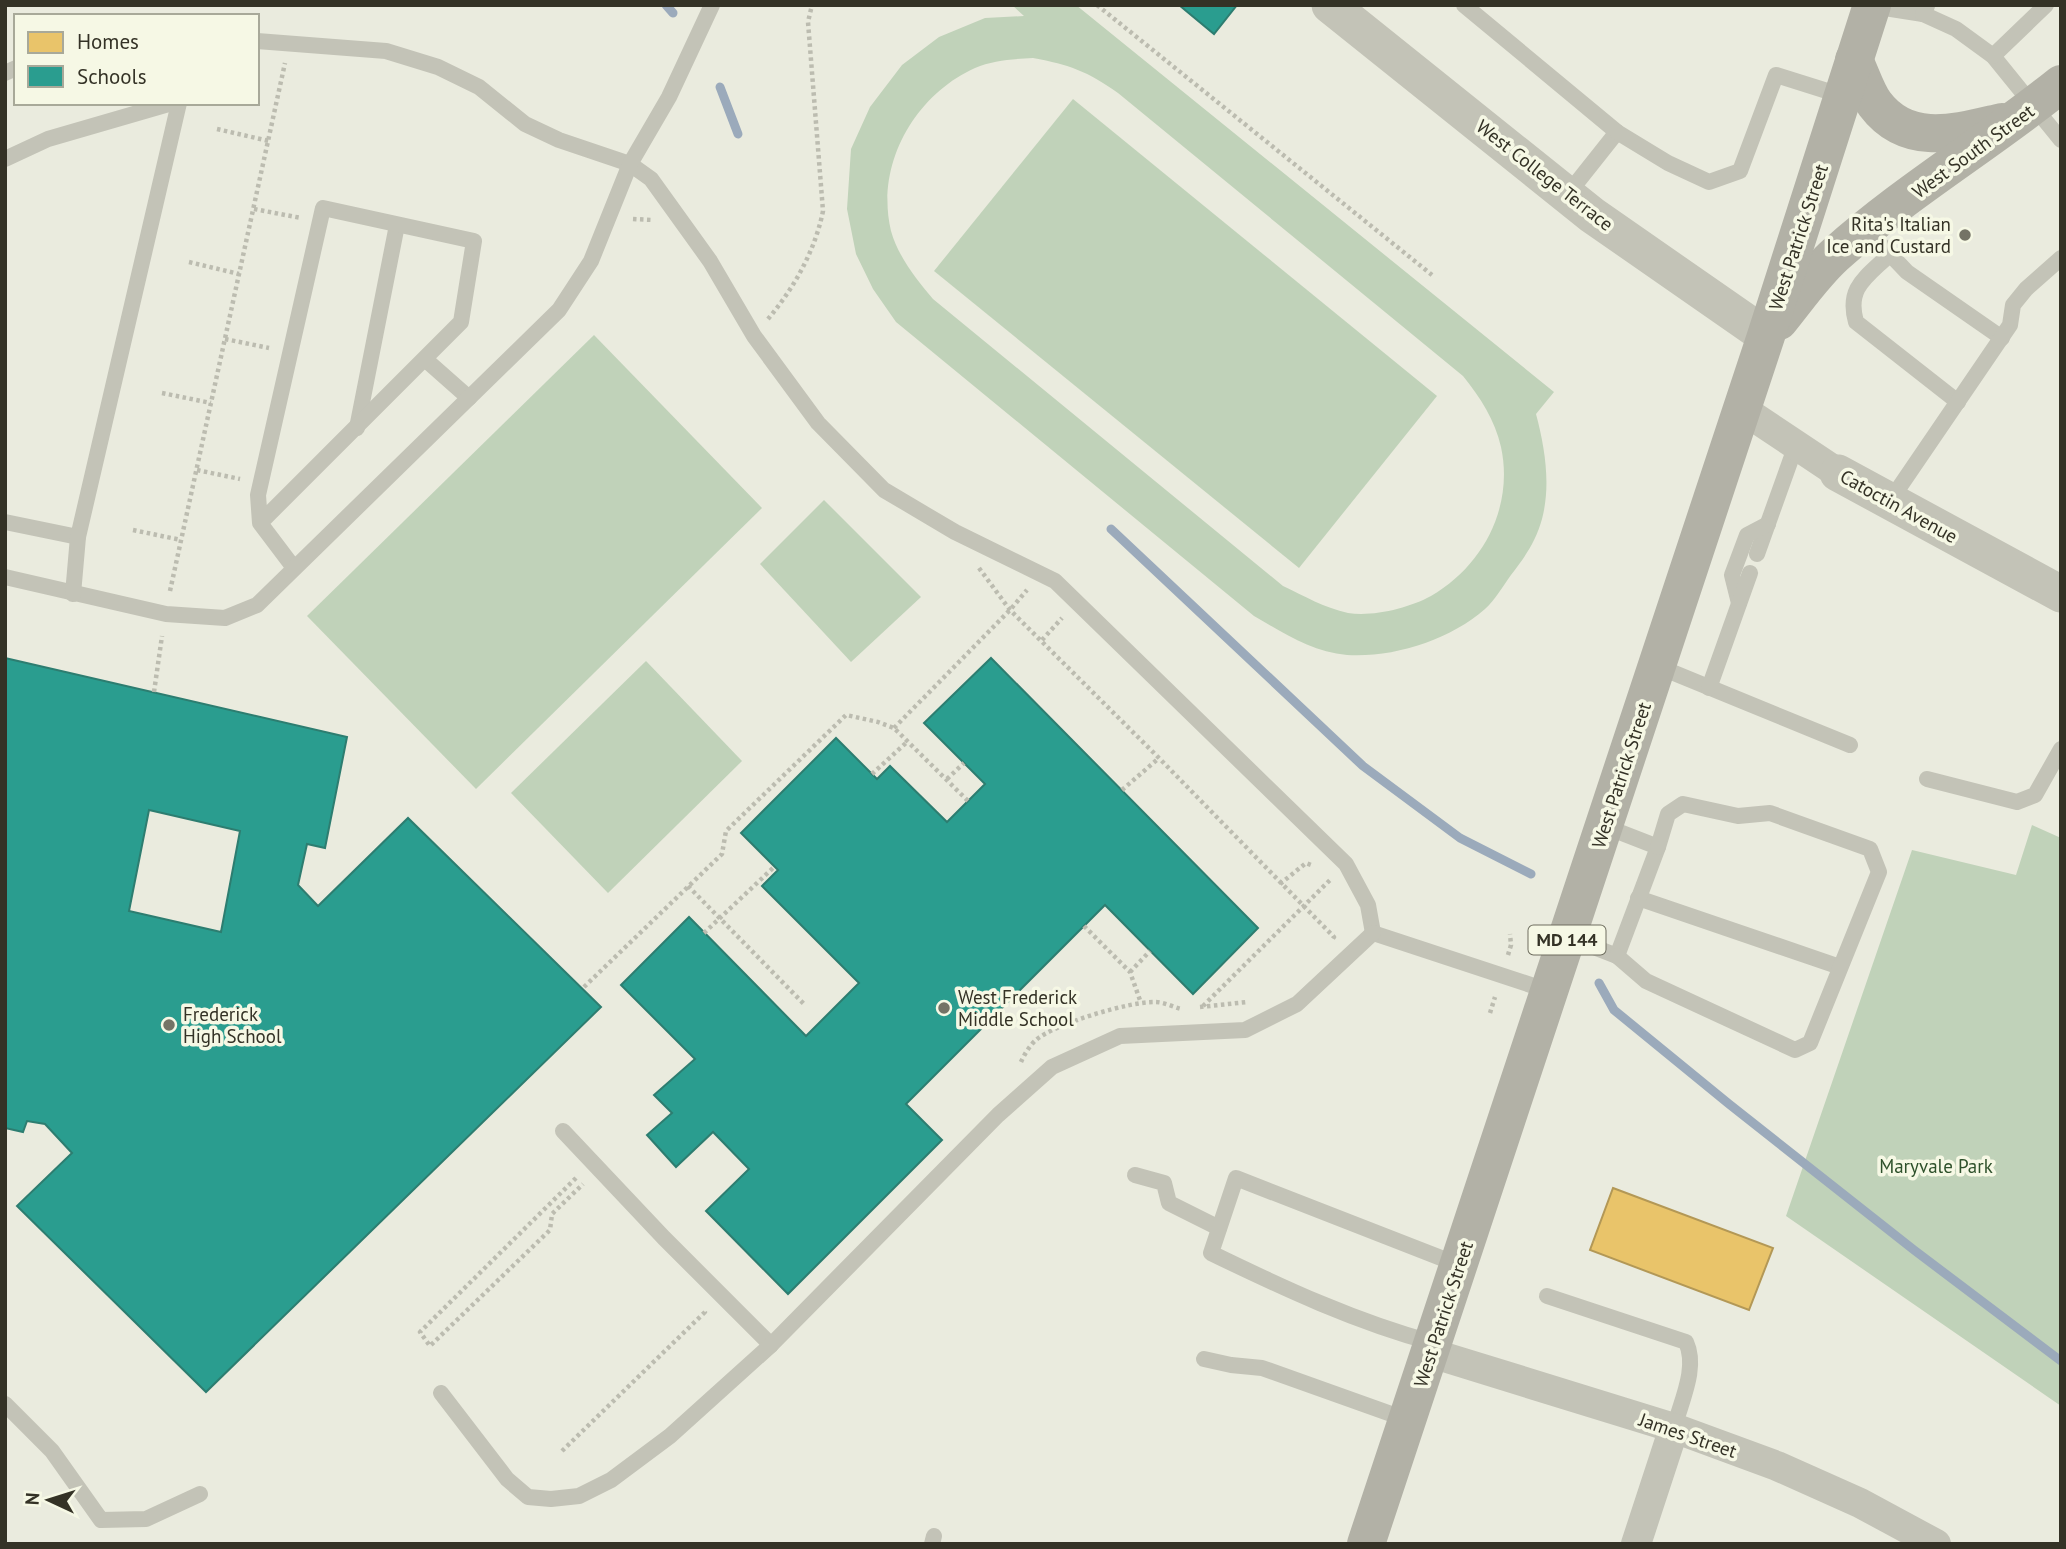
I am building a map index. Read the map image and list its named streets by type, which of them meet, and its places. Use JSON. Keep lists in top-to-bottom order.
{
  "streets": {
    "main road": ["West South Street", "West Patrick Street", "MD 144"],
    "street": ["West College Terrace", "Catoctin Avenue", "James Street"]
  },
  "crossings": [
    ["West South Street", "West College Terrace"],
    ["West South Street", "West Patrick Street"],
    ["West College Terrace", "West Patrick Street"],
    ["West Patrick Street", "Catoctin Avenue"],
    ["West Patrick Street", "James Street"]
  ],
  "parks": ["Maryvale Park"],
  "places": ["Rita's Italian Ice and Custard", "West Frederick Middle School", "Frederick High School"],
  "legend": ["Homes", "Schools"],
  "north": "left"
}
